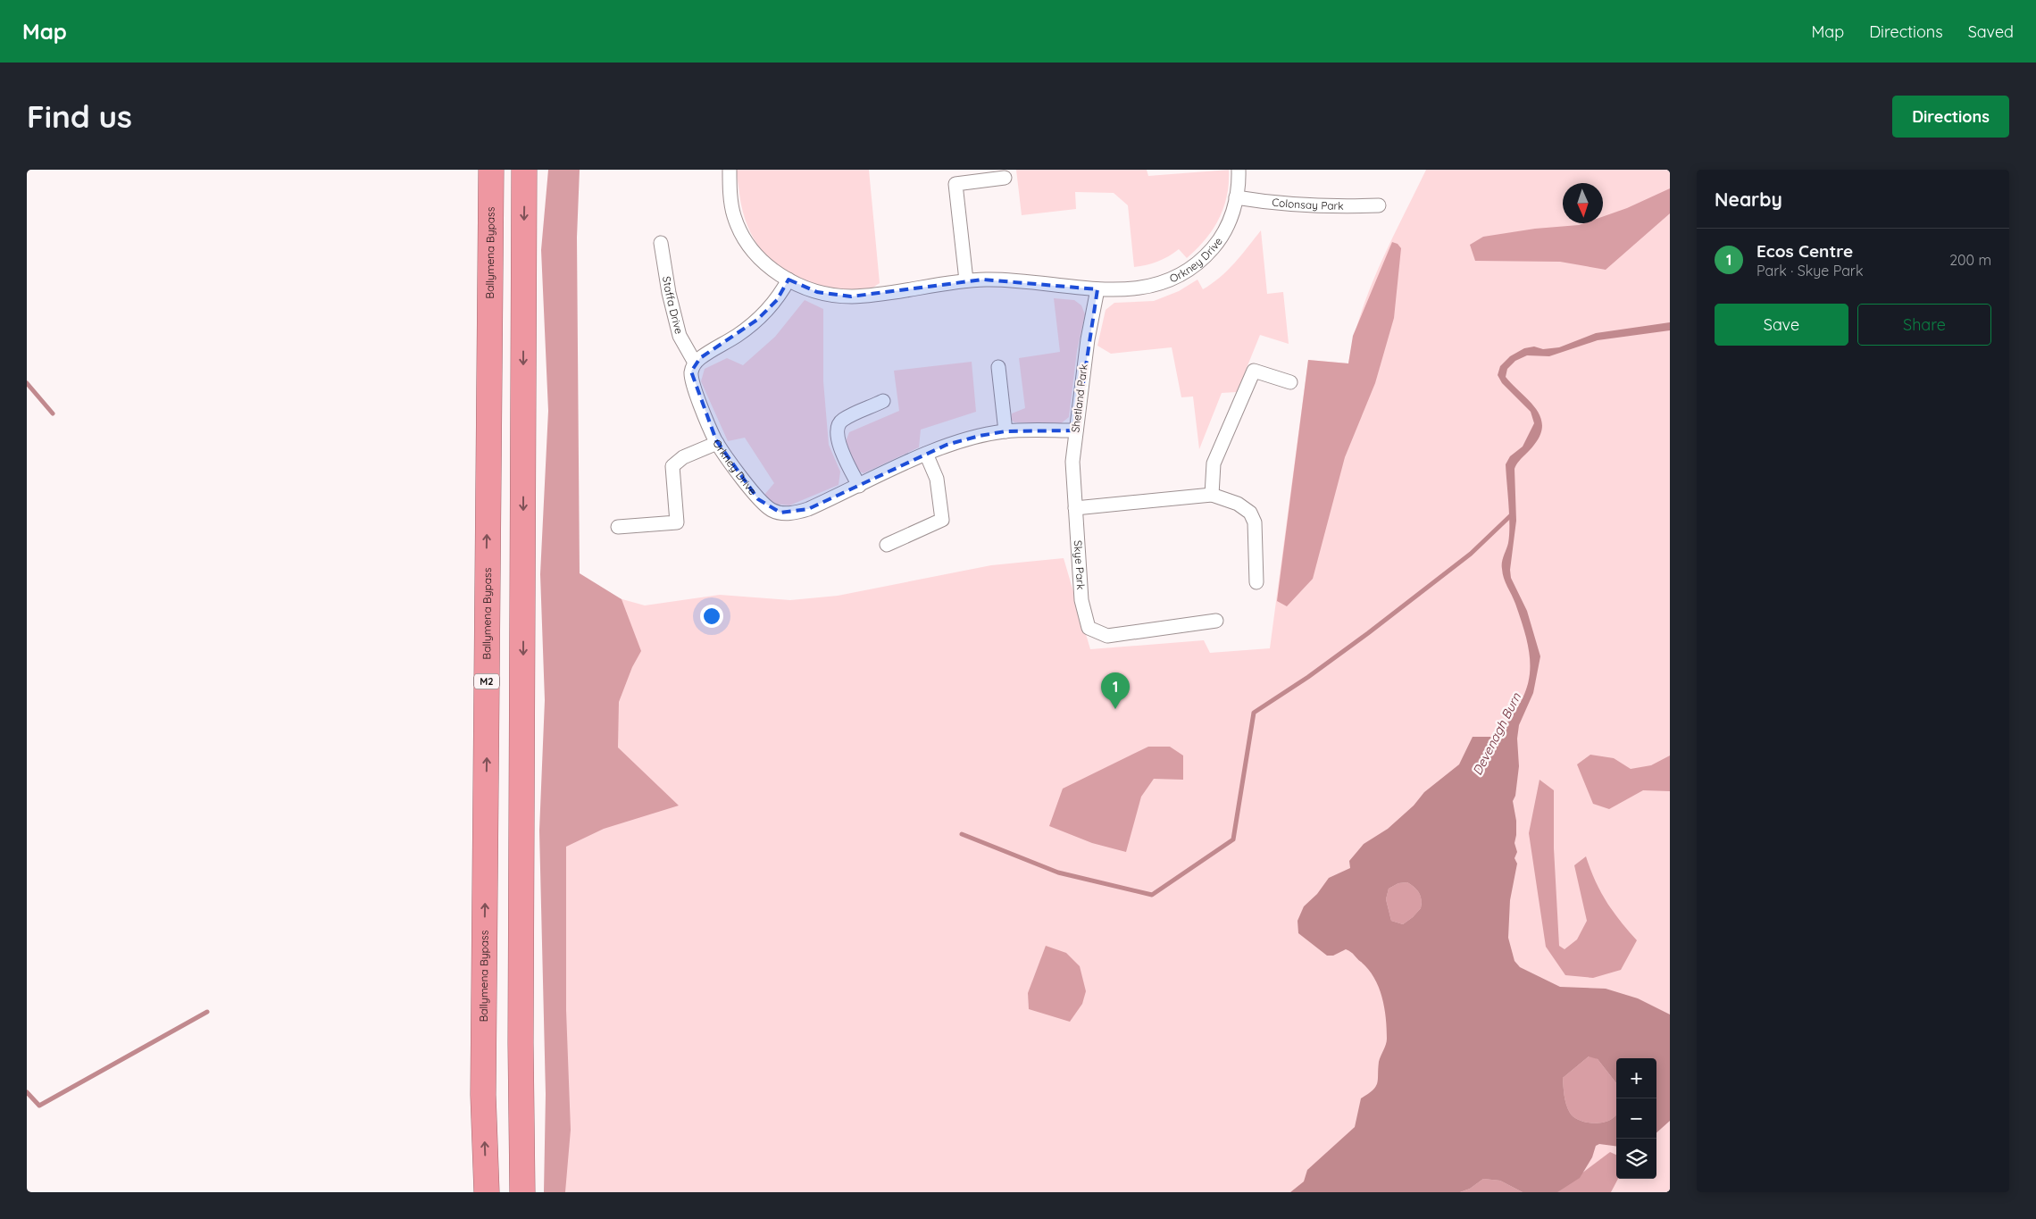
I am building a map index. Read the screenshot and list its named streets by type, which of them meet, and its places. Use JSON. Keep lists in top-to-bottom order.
{
  "streets": {
    "highway": ["Ballymena Bypass", "M2"],
    "street": [
      "Colonsay Park",
      "Orkney Drive",
      "Staffa Drive",
      "Shetland Park",
      "Skye Park"
    ]
  },
  "crossings": [
    ["Colonsay Park", "Orkney Drive"],
    ["Orkney Drive", "Staffa Drive"],
    ["Orkney Drive", "Shetland Park"],
    ["Shetland Park", "Skye Park"]
  ],
  "water": ["Devenagh Burn"],
  "north": "bottom",
  "page": {
    "header": "Map",
    "nav": ["Map", "Directions", "Saved"],
    "buttons": [
      "Directions",
      ["Save", "Share"]
    ],
    "title": "Find us",
    "heading": "Nearby",
    "list": [
      {
        "mark": "1",
        "name": "Ecos Centre",
        "note": "Park · Skye Park",
        "value": "200 m"
      }
    ],
    "pins": "1",
    "map_buttons": ["+", "−"]
  }
}
